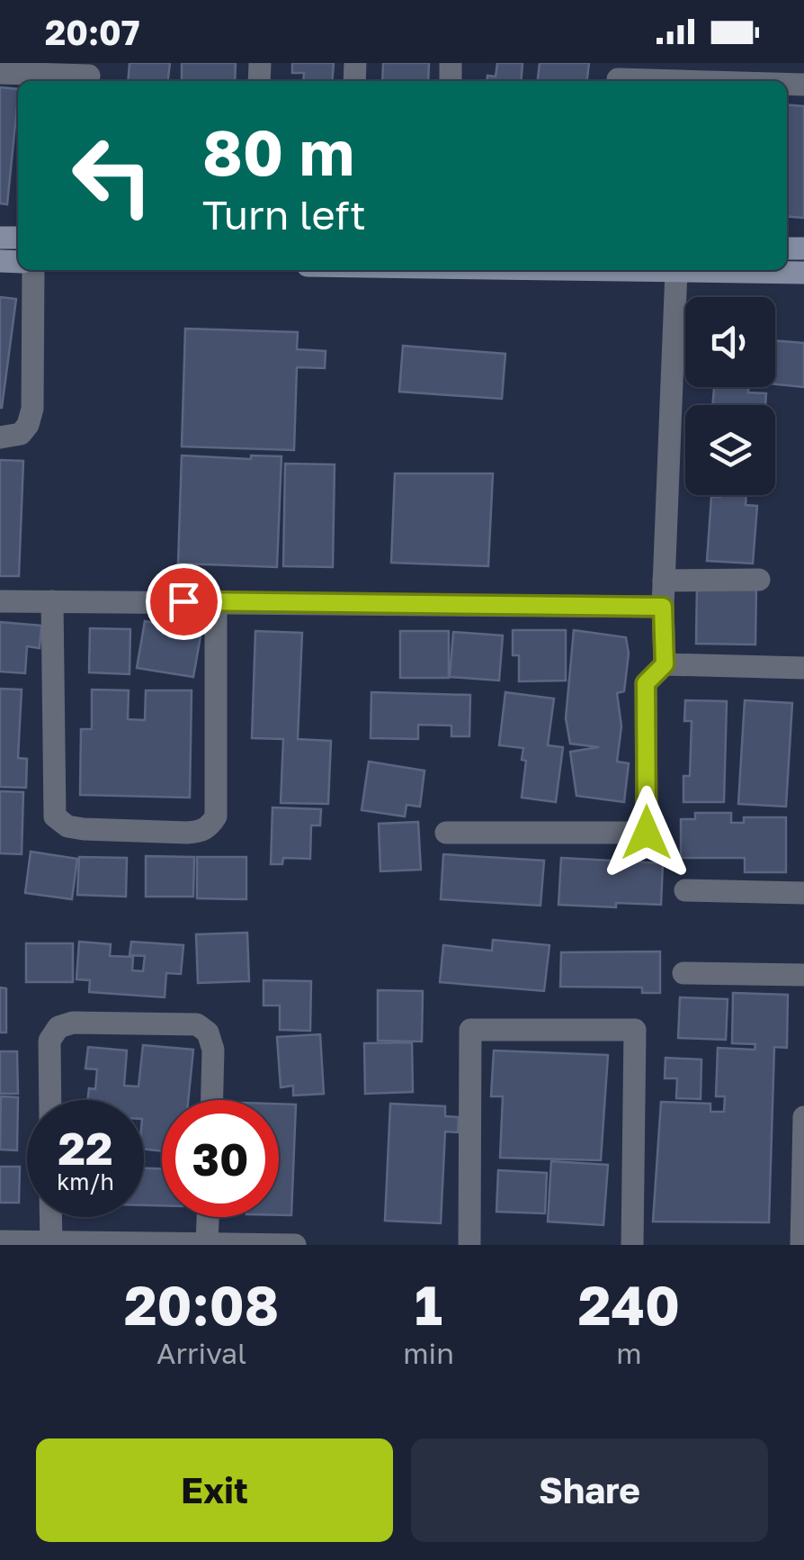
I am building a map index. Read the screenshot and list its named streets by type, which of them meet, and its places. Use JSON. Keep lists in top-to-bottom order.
{
  "page": {
    "status": "20:07",
    "turn": ["80 m", "Turn left"],
    "speed": "22 km/h",
    "limit": "30",
    "eta": [
      "20:08",
      "Arrival",
      "1",
      "min",
      "240",
      "m"
    ],
    "buttons": ["Exit", "Share"]
  }
}
